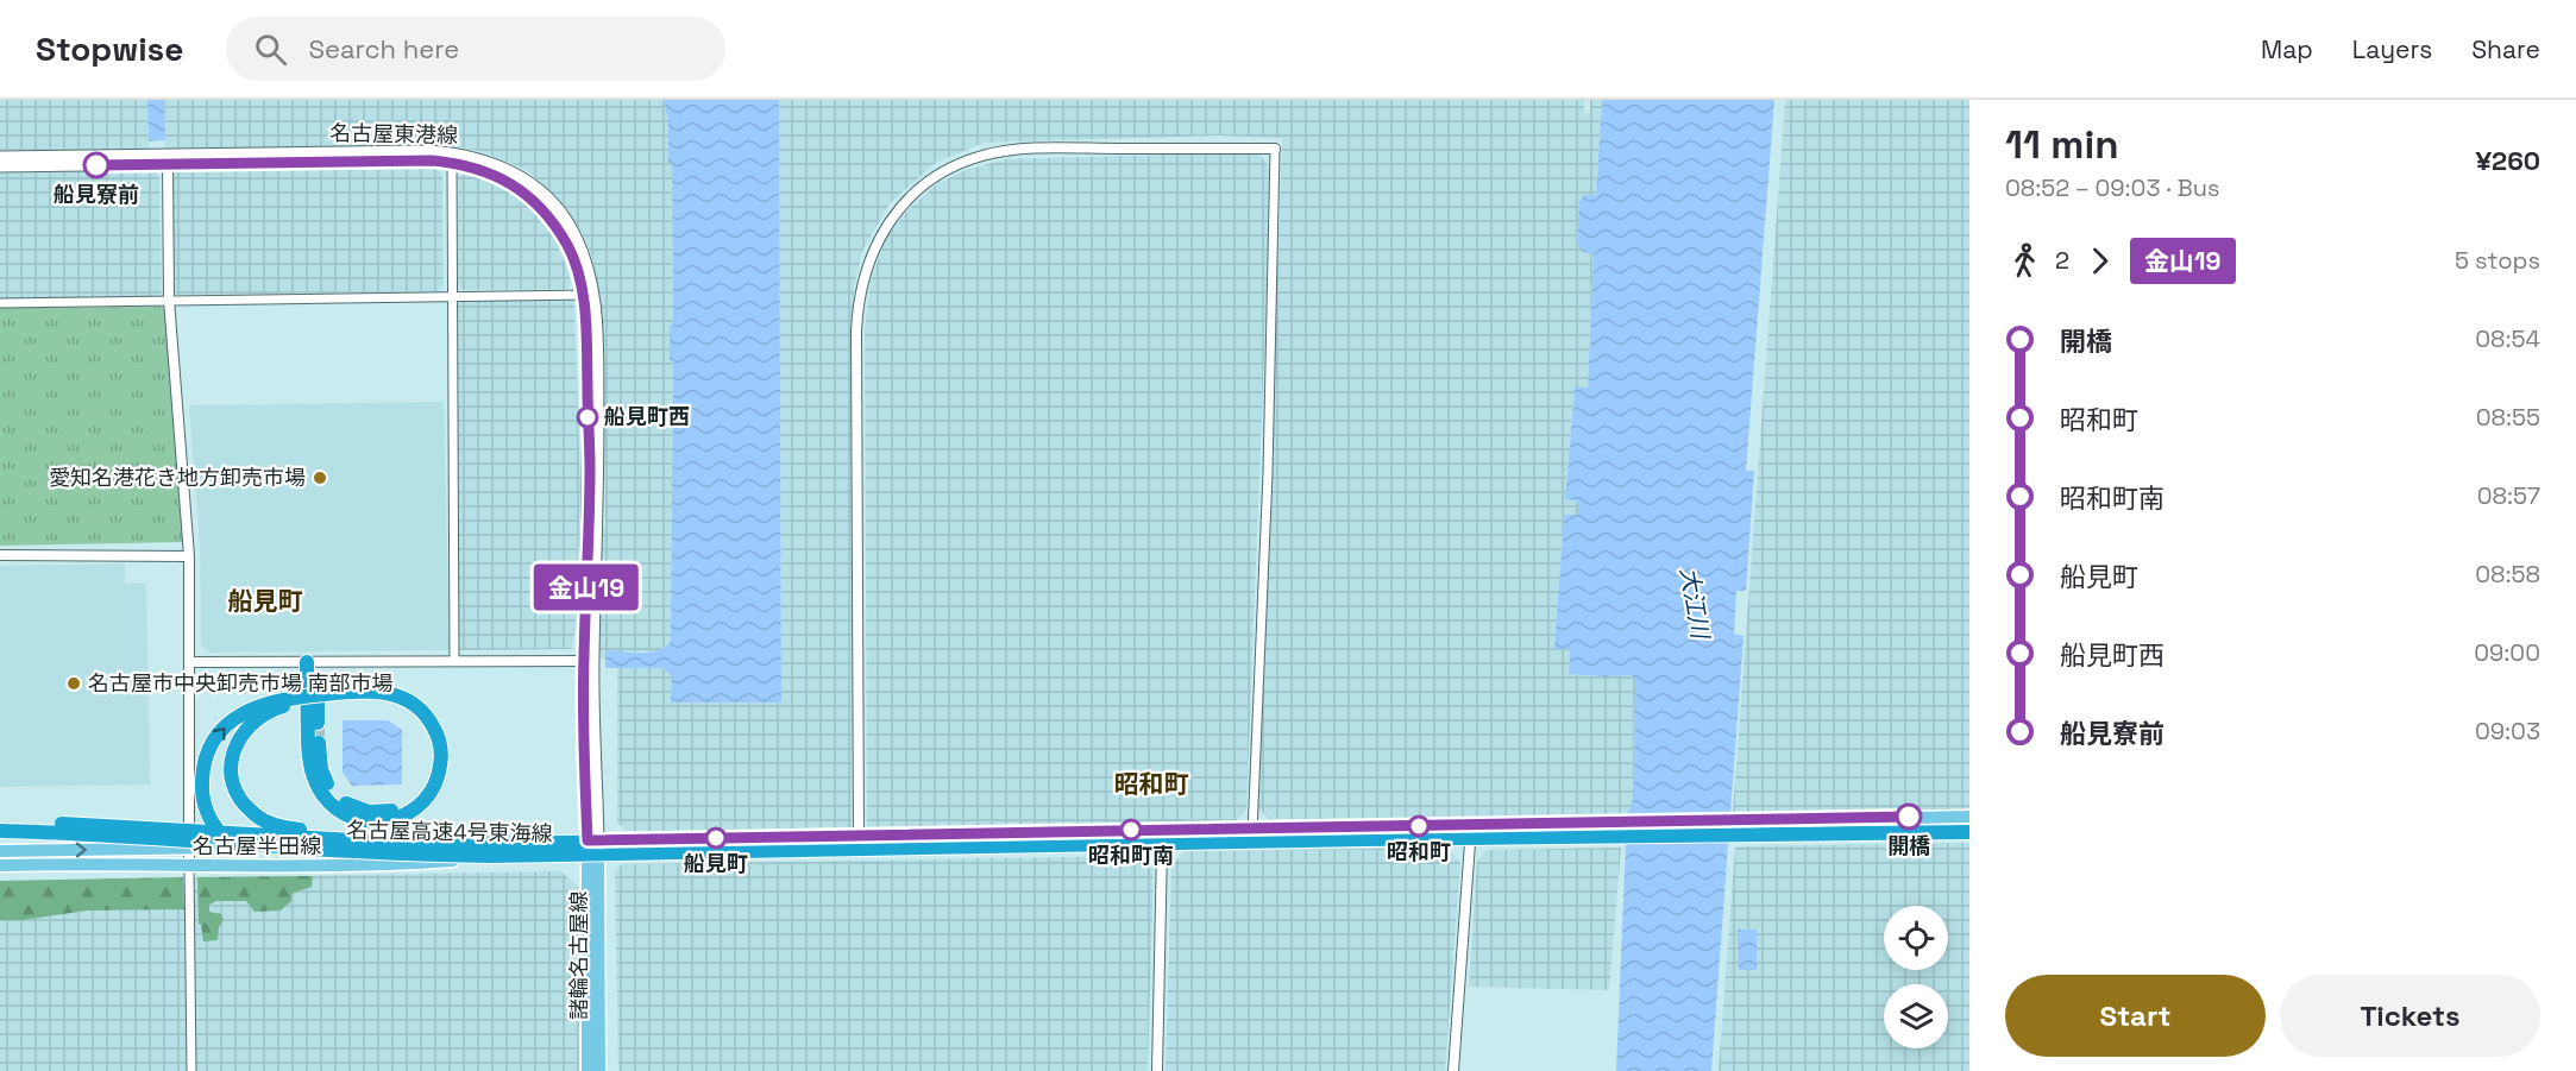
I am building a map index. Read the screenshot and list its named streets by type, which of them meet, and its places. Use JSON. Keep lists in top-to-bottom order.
{
  "streets": {
    "highway": ["名古屋高速4号東海線"],
    "main road": ["名古屋東港線", "名古屋半田線", "諸輪名古屋線"]
  },
  "crossings": [
    ["名古屋東港線", "名古屋高速4号東海線"],
    ["名古屋東港線", "名古屋半田線"],
    ["名古屋東港線", "諸輪名古屋線"],
    ["名古屋高速4号東海線", "名古屋半田線"],
    ["名古屋高速4号東海線", "諸輪名古屋線"],
    ["名古屋半田線", "諸輪名古屋線"]
  ],
  "districts": ["船見町", "昭和町"],
  "water": ["大江川"],
  "places": [
    "船見寮前",
    "船見町西",
    "愛知名港花き地方卸売市場",
    "名古屋市中央卸売市場 南部市場",
    "開橋",
    "昭和町",
    "昭和町南",
    "船見町"
  ],
  "lines": ["bus line 金山19"],
  "page": {
    "header": "Stopwise",
    "search": "Search here",
    "nav": ["Map", "Layers", "Share"],
    "on_map": "金山19",
    "heading": ["11 min", "08:52 – 09:03 · Bus", "¥260"],
    "legs": ["2", "金山19", "5 stops"],
    "list": [
      {
        "name": "開橋",
        "value": "08:54"
      },
      {
        "name": "昭和町",
        "value": "08:55"
      },
      {
        "name": "昭和町南",
        "value": "08:57"
      },
      {
        "name": "船見町",
        "value": "08:58"
      },
      {
        "name": "船見町西",
        "value": "09:00"
      },
      {
        "name": "船見寮前",
        "value": "09:03"
      }
    ],
    "buttons": ["Start", "Tickets"]
  }
}
